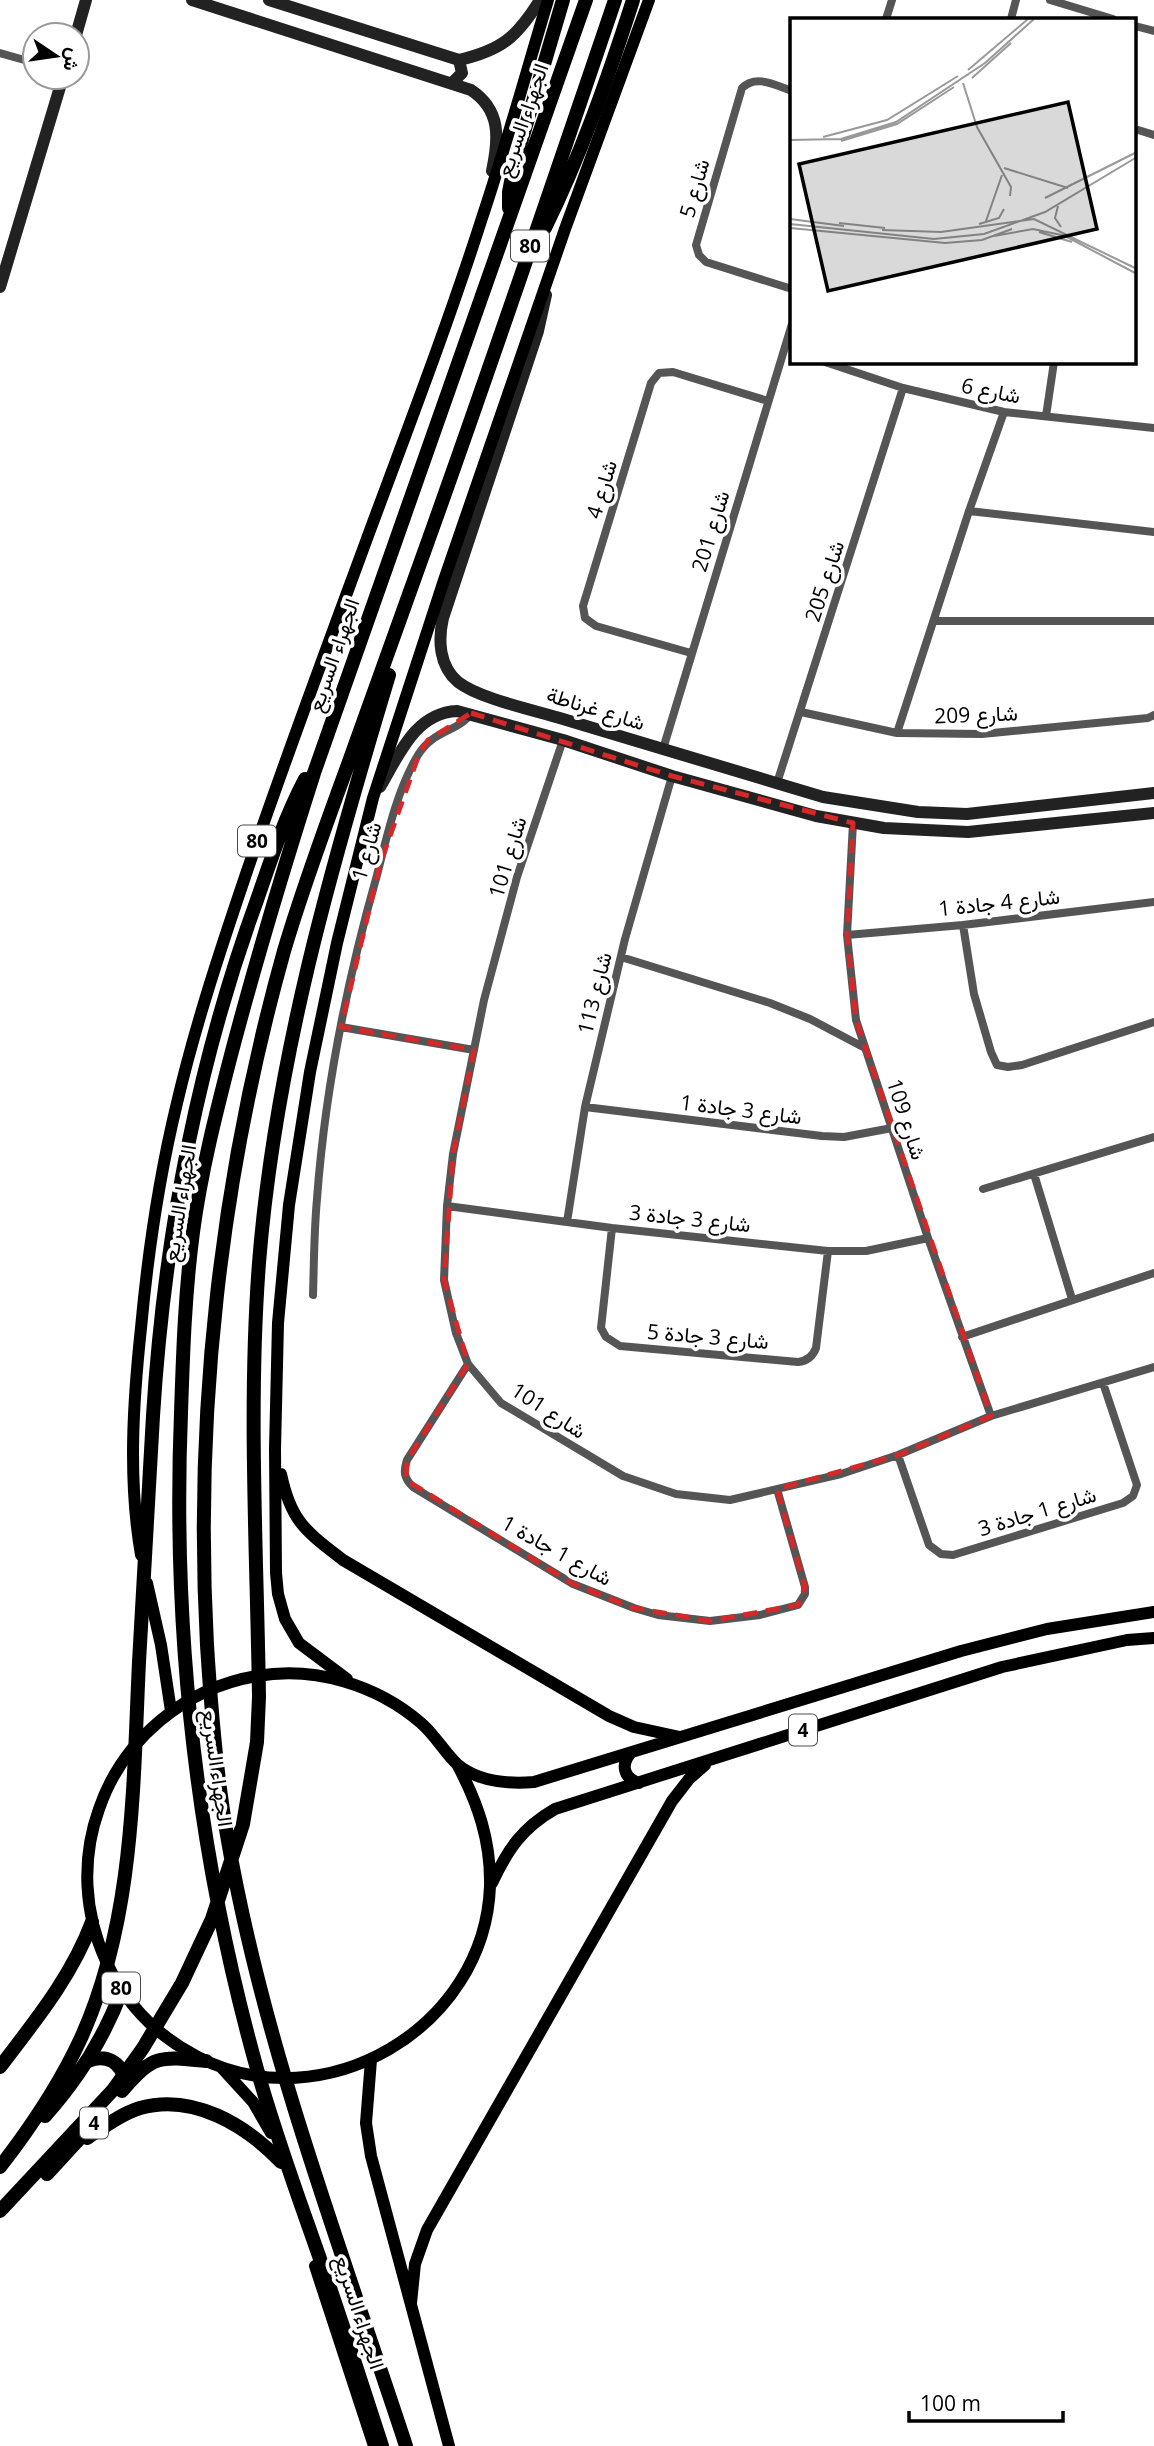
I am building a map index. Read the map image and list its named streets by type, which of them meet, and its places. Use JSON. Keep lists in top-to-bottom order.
{
  "streets": {
    "highway": ["الجهراء السريع", "80", "4"],
    "street": [
      "شارع 5",
      "شارع 6",
      "شارع 4",
      "شارع 201",
      "شارع 205",
      "شارع غرناطة",
      "شارع 209",
      "شارع 1",
      "شارع 101",
      "شارع 4 جادة 1",
      "شارع 113",
      "شارع 3 جادة 1",
      "شارع 109",
      "شارع 3 جادة 3",
      "شارع 3 جادة 5",
      "شارع 1 جادة 3",
      "شارع 1 جادة 1"
    ]
  },
  "crossings": [
    ["الجهراء السريع", "80"],
    ["80", "شارع غرناطة"],
    ["80", "4"],
    ["شارع 6", "شارع 205"],
    ["شارع 4", "شارع 201"],
    ["شارع 201", "شارع غرناطة"],
    ["شارع 205", "شارع غرناطة"],
    ["شارع 205", "شارع 209"],
    ["شارع غرناطة", "شارع 1"],
    ["شارع غرناطة", "شارع 101"],
    ["شارع غرناطة", "شارع 113"],
    ["شارع غرناطة", "شارع 109"],
    ["شارع 101", "شارع 109"],
    ["شارع 101", "شارع 3 جادة 3"],
    ["شارع 101", "شارع 1 جادة 3"],
    ["شارع 101", "شارع 1 جادة 1"],
    ["شارع 4 جادة 1", "شارع 109"],
    ["شارع 113", "شارع 3 جادة 1"],
    ["شارع 113", "شارع 3 جادة 3"],
    ["شارع 3 جادة 1", "شارع 109"],
    ["شارع 109", "شارع 3 جادة 3"],
    ["شارع 3 جادة 3", "شارع 3 جادة 5"]
  ],
  "scale_bar": "100 m",
  "north": "right"
}
